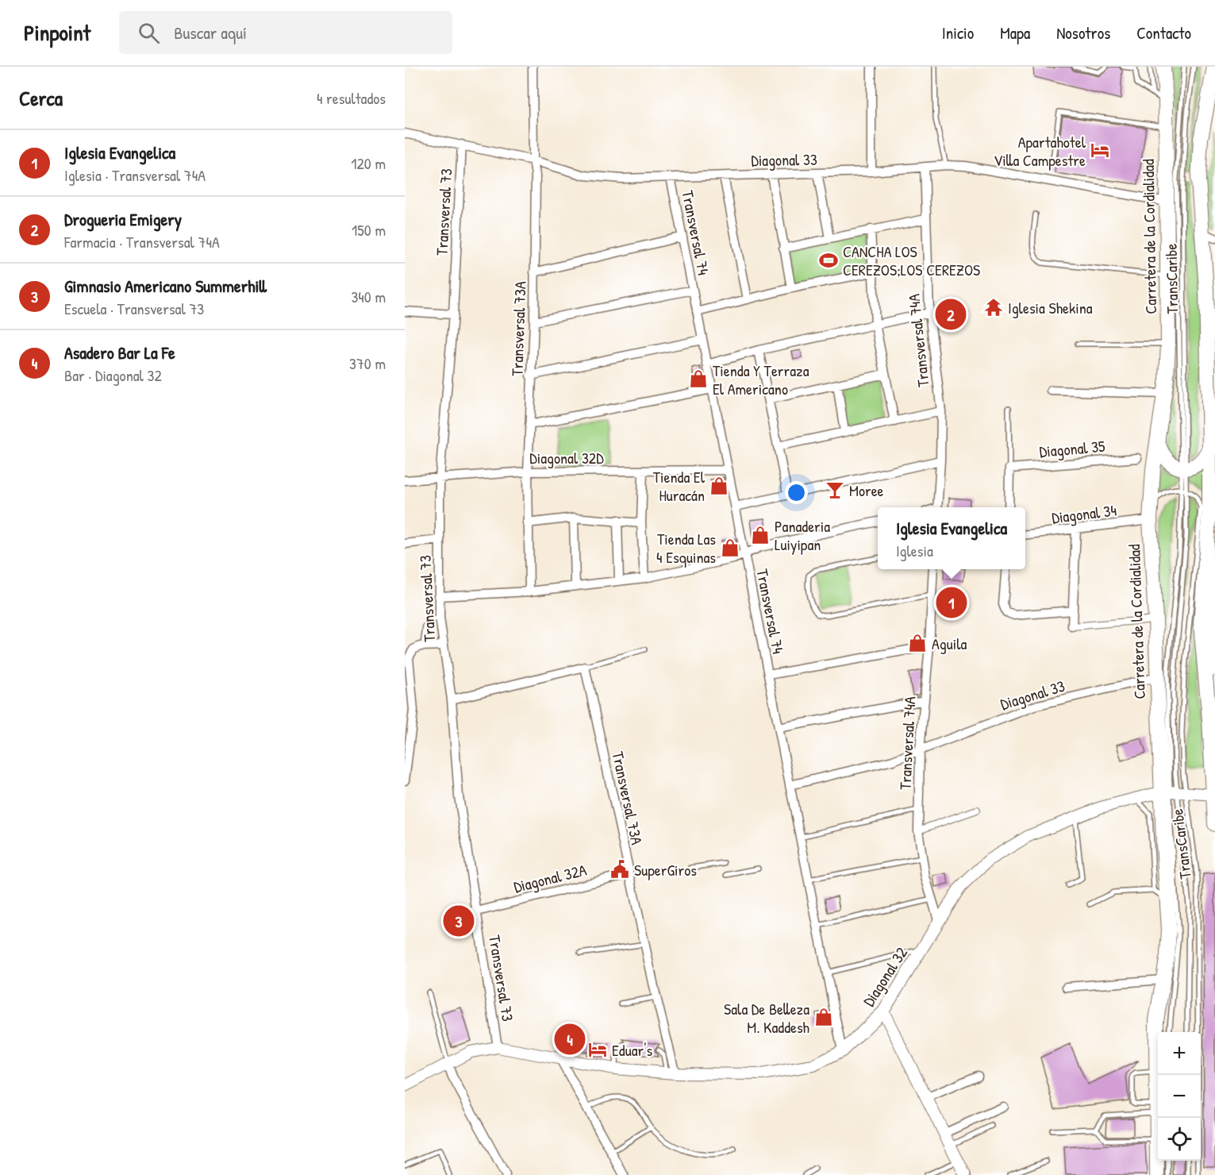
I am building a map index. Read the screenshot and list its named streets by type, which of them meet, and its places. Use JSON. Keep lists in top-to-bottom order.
{
  "streets": {
    "highway": ["Carretera de la Cordialidad"],
    "street": [
      "Diagonal 33",
      "Transversal 73",
      "Transversal 74",
      "Transversal 73A",
      "Transversal 74A",
      "Diagonal 35",
      "Diagonal 32D",
      "Diagonal 34",
      "Diagonal 32A",
      "Diagonal 32"
    ],
    "lane": ["TransCaribe"]
  },
  "crossings": [
    ["Diagonal 33", "Transversal 73"],
    ["Diagonal 33", "Transversal 74"],
    ["Diagonal 33", "Carretera de la Cordialidad"],
    ["Diagonal 33", "Transversal 73A"],
    ["Diagonal 33", "Transversal 74A"],
    ["Transversal 73", "Diagonal 32D"],
    ["Transversal 73", "Diagonal 32A"],
    ["Transversal 73", "Diagonal 32"],
    ["Transversal 74", "Diagonal 32D"],
    ["Transversal 74", "Diagonal 32"],
    ["Carretera de la Cordialidad", "TransCaribe"],
    ["Carretera de la Cordialidad", "Diagonal 34"],
    ["Carretera de la Cordialidad", "Diagonal 32"],
    ["TransCaribe", "Diagonal 32"],
    ["Transversal 73A", "Diagonal 32D"],
    ["Transversal 73A", "Diagonal 32A"],
    ["Transversal 73A", "Diagonal 32"],
    ["Transversal 74A", "Diagonal 32"]
  ],
  "places": {
    "hotel": ["Apartahotel Villa Campestre", "Eduar's"],
    "sports": ["CANCHA LOS CEREZOS;LOS CEREZOS"],
    "temple": ["Iglesia Shekina"],
    "shop": [
      "Tienda Y Terraza El Americano",
      "Tienda El Huracán",
      "Panaderia Luiyipan",
      "Tienda Las 4 Esquinas",
      "Aguila",
      "Sala De Belleza M. Kaddesh"
    ],
    "bar": ["Moree"],
    "public building": ["SuperGiros"]
  },
  "page": {
    "header": "Pinpoint",
    "search": "Buscar aquí",
    "nav": [
      "Inicio",
      "Mapa",
      "Nosotros",
      "Contacto"
    ],
    "heading": ["Cerca", "4 resultados"],
    "list": [
      {
        "mark": "1",
        "name": "Iglesia Evangelica",
        "note": "Iglesia · Transversal 74A",
        "value": "120 m"
      },
      {
        "mark": "2",
        "name": "Drogueria Emigery",
        "note": "Farmacia · Transversal 74A",
        "value": "150 m"
      },
      {
        "mark": "3",
        "name": "Gimnasio Americano Summerhill",
        "note": "Escuela · Transversal 73",
        "value": "340 m"
      },
      {
        "mark": "4",
        "name": "Asadero Bar La Fe",
        "note": "Bar · Diagonal 32",
        "value": "370 m"
      }
    ],
    "pins": [
      "2",
      "1",
      "3",
      "4"
    ],
    "popup": ["Iglesia Evangelica", "Iglesia"],
    "map_buttons": ["+", "−"]
  }
}
